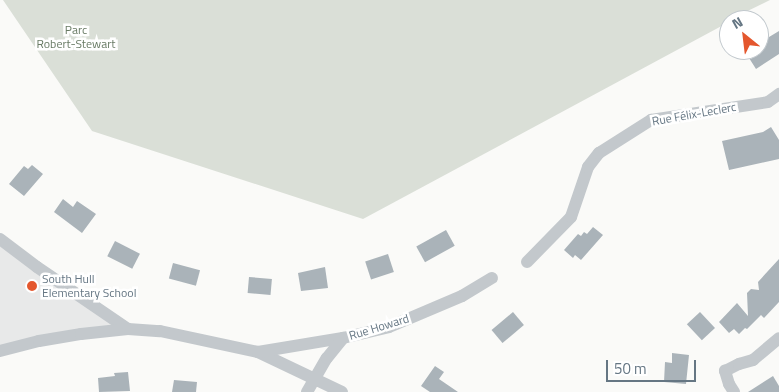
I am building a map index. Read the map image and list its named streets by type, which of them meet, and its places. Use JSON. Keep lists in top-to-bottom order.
{
  "streets": {
    "street": ["Rue Félix-Leclerc", "Rue Howard"]
  },
  "parks": ["Parc Robert-Stewart"],
  "places": ["South Hull Elementary School"],
  "scale_bar": "50 m",
  "north": "top left"
}
